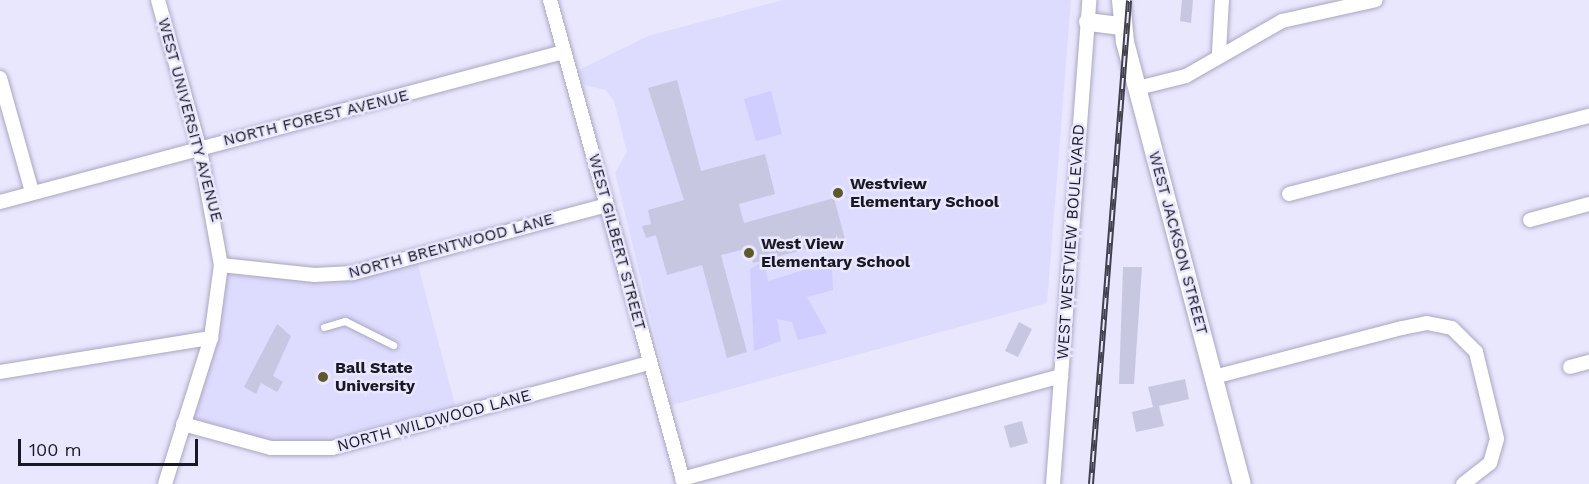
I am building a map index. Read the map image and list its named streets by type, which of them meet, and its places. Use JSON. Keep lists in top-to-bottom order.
{
  "streets": {
    "main road": ["WEST JACKSON STREET"],
    "street": [
      "NORTH FOREST AVENUE",
      "WEST UNIVERSITY AVENUE",
      "WEST GILBERT STREET",
      "WEST WESTVIEW BOULEVARD",
      "NORTH BRENTWOOD LANE",
      "NORTH WILDWOOD LANE"
    ]
  },
  "crossings": [
    ["NORTH FOREST AVENUE", "WEST UNIVERSITY AVENUE"],
    ["NORTH FOREST AVENUE", "WEST GILBERT STREET"],
    ["WEST UNIVERSITY AVENUE", "NORTH BRENTWOOD LANE"],
    ["WEST UNIVERSITY AVENUE", "NORTH WILDWOOD LANE"],
    ["WEST GILBERT STREET", "NORTH BRENTWOOD LANE"],
    ["WEST GILBERT STREET", "NORTH WILDWOOD LANE"]
  ],
  "places": ["Westview Elementary School", "West View Elementary School", "Ball State University"],
  "scale_bar": "100 m"
}
